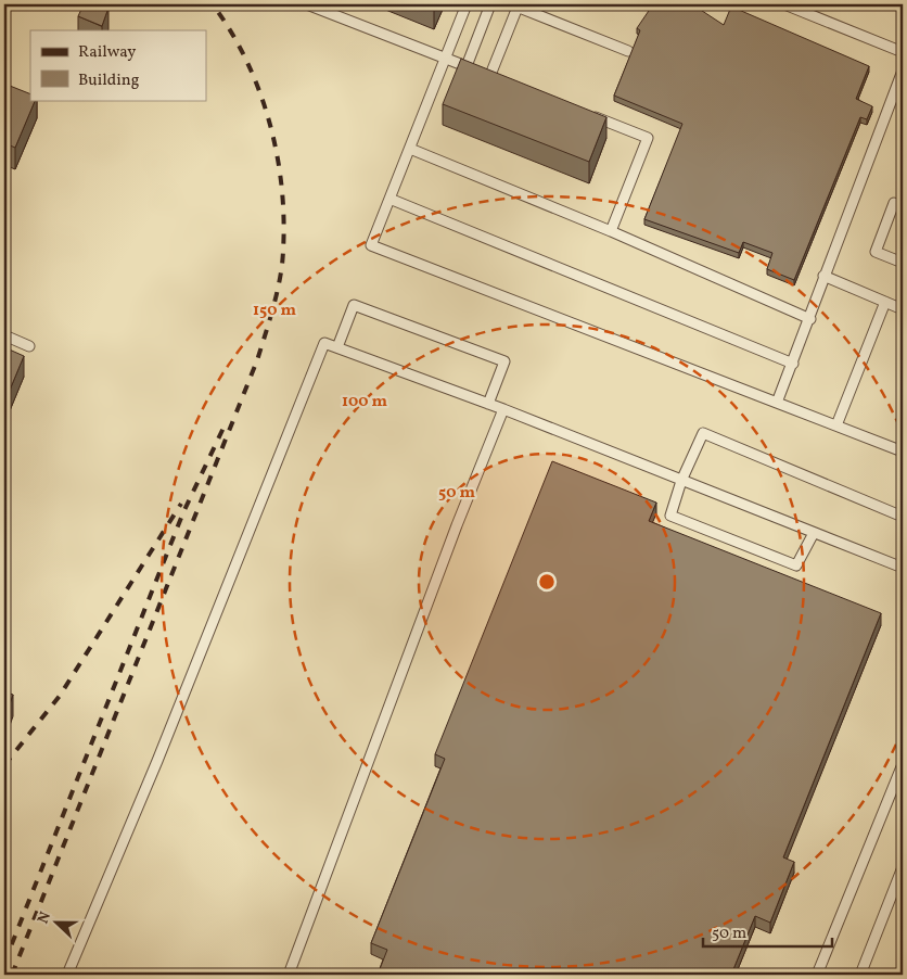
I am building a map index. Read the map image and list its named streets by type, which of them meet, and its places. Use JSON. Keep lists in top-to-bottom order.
{
  "legend": ["Railway", "Building"],
  "scale_bar": "50 m",
  "north": "left",
  "rings": ["150 m", "100 m", "50 m"]
}
